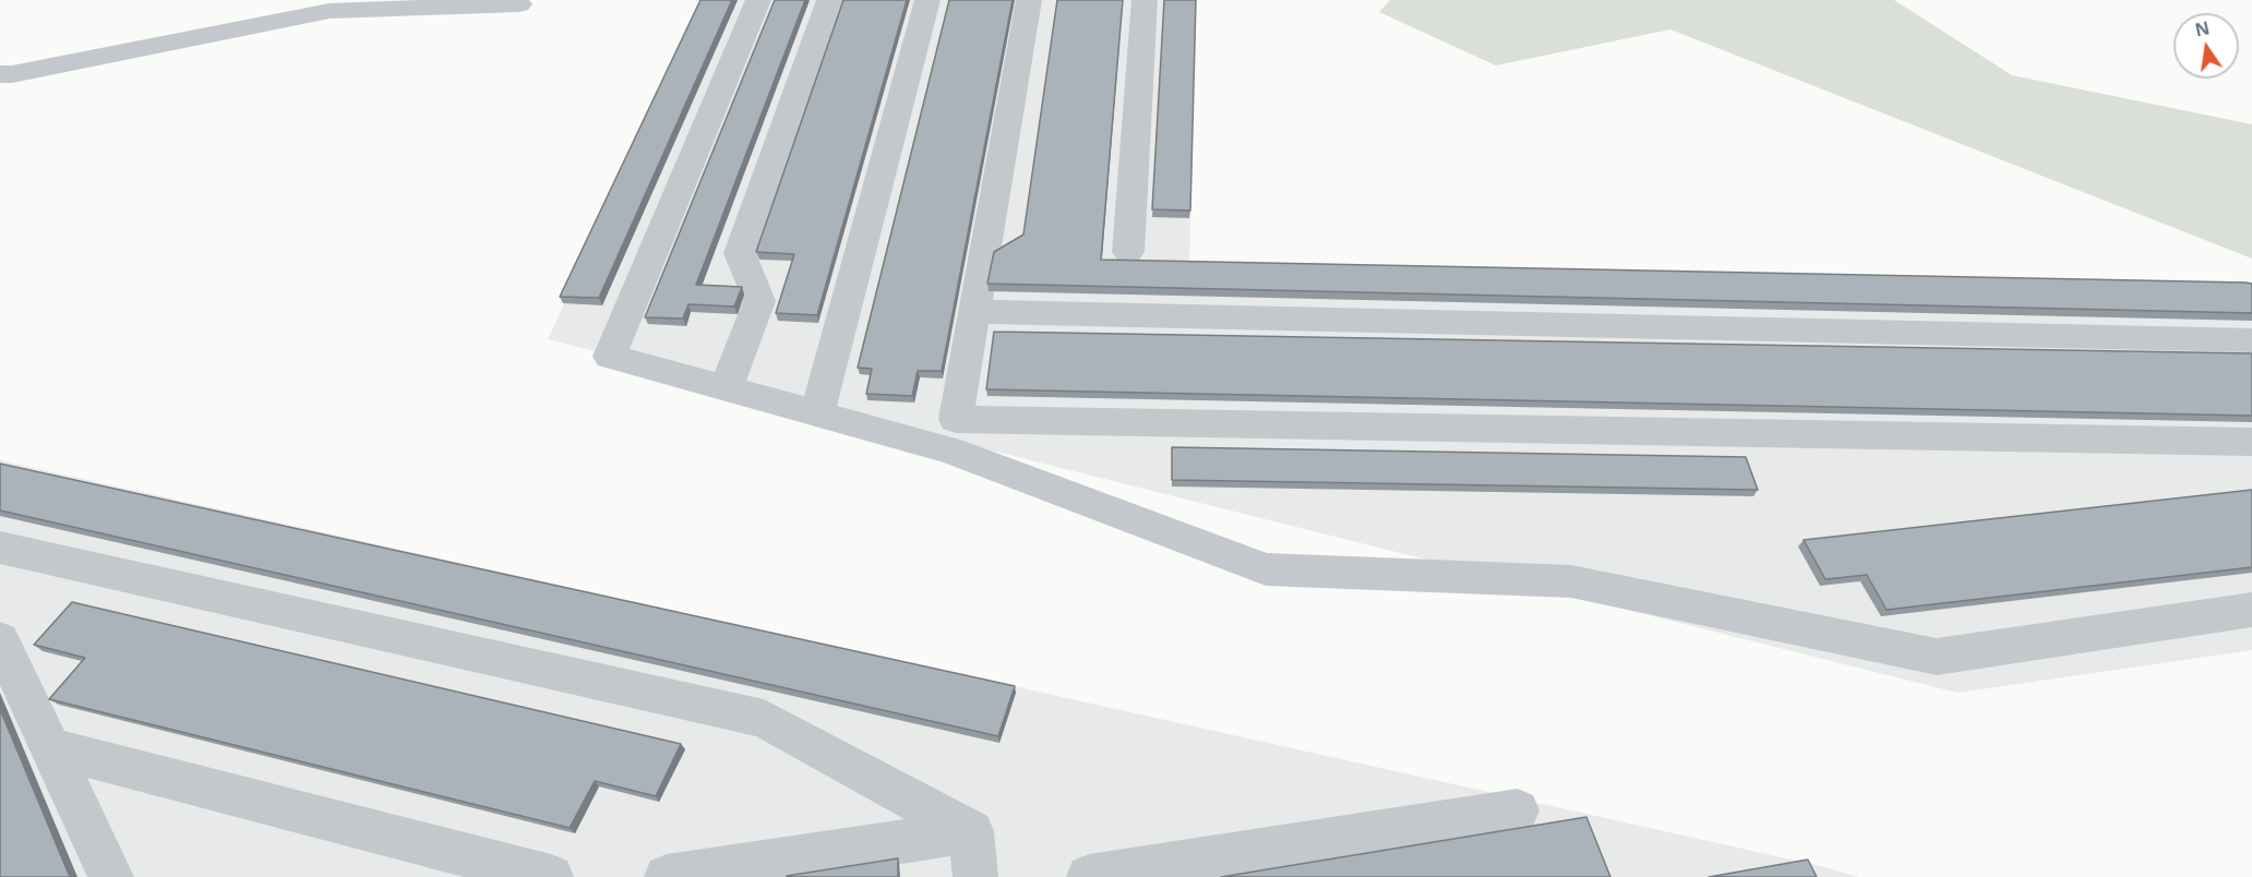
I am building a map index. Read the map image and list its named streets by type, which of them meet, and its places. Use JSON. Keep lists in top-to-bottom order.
{
  "north": "top"
}
